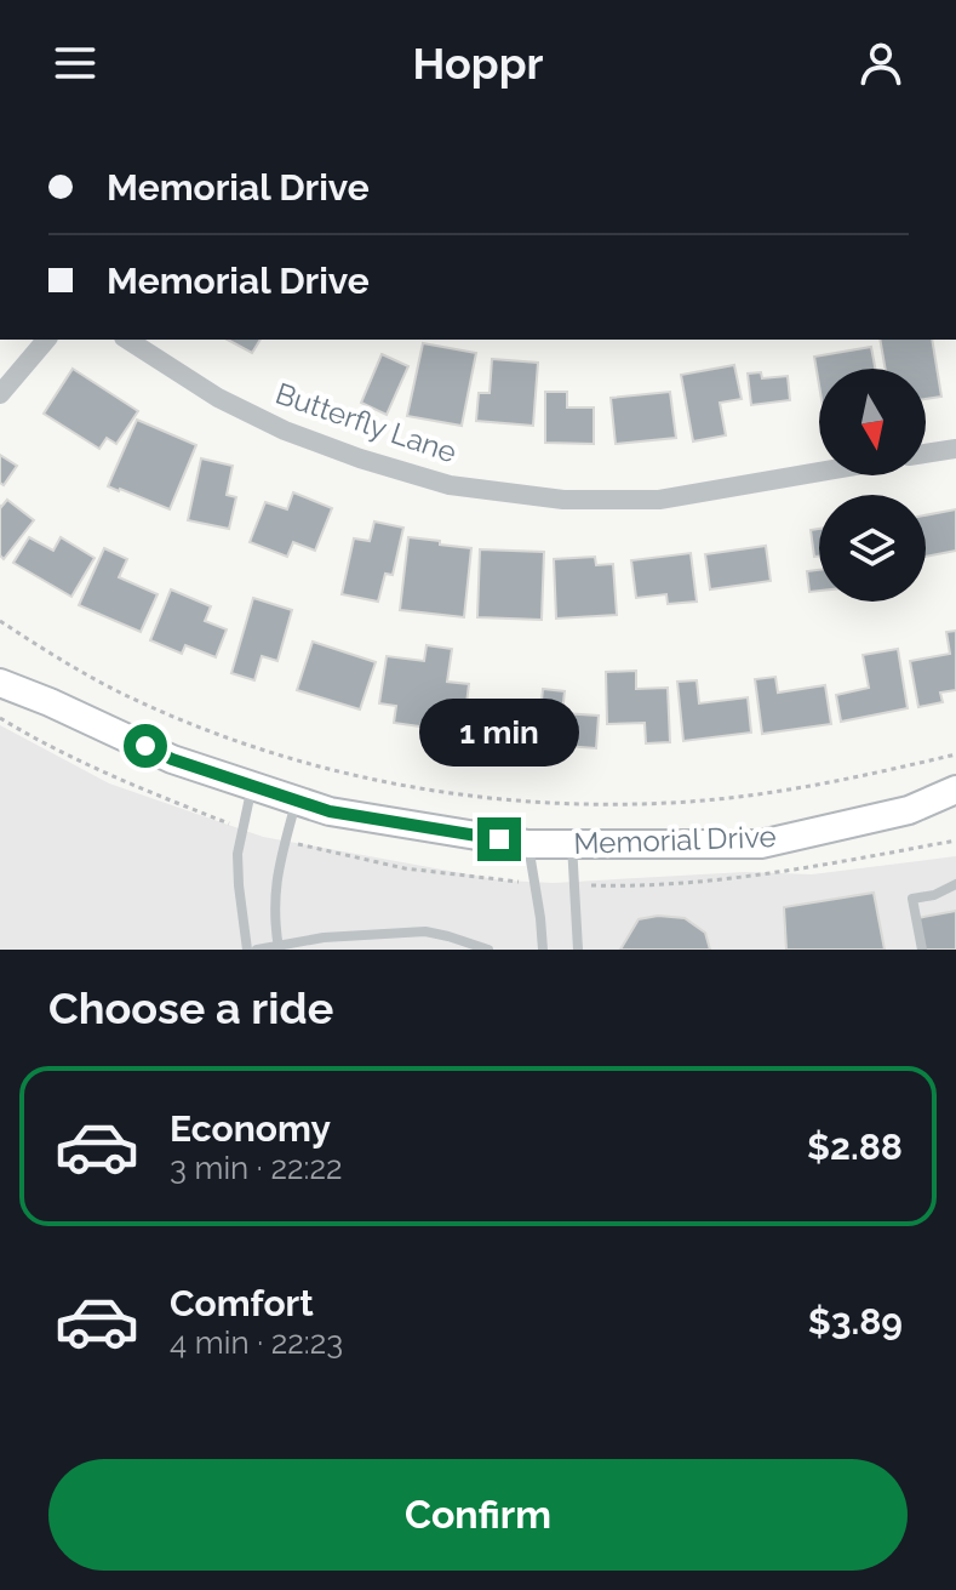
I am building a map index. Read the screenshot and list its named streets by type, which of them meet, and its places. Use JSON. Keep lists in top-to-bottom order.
{
  "streets": {
    "main road": ["Memorial Drive"],
    "street": ["Butterfly Lane"]
  },
  "north": "bottom",
  "page": {
    "header": "Hoppr",
    "banner": ["Memorial Drive", "Memorial Drive"],
    "bubble": "1 min",
    "heading": "Choose a ride",
    "list": [
      {
        "name": "Economy",
        "note": "3 min · 22:22",
        "value": "$2.88"
      },
      {
        "name": "Comfort",
        "note": "4 min · 22:23",
        "value": "$3.89"
      }
    ],
    "buttons": "Confirm"
  }
}
